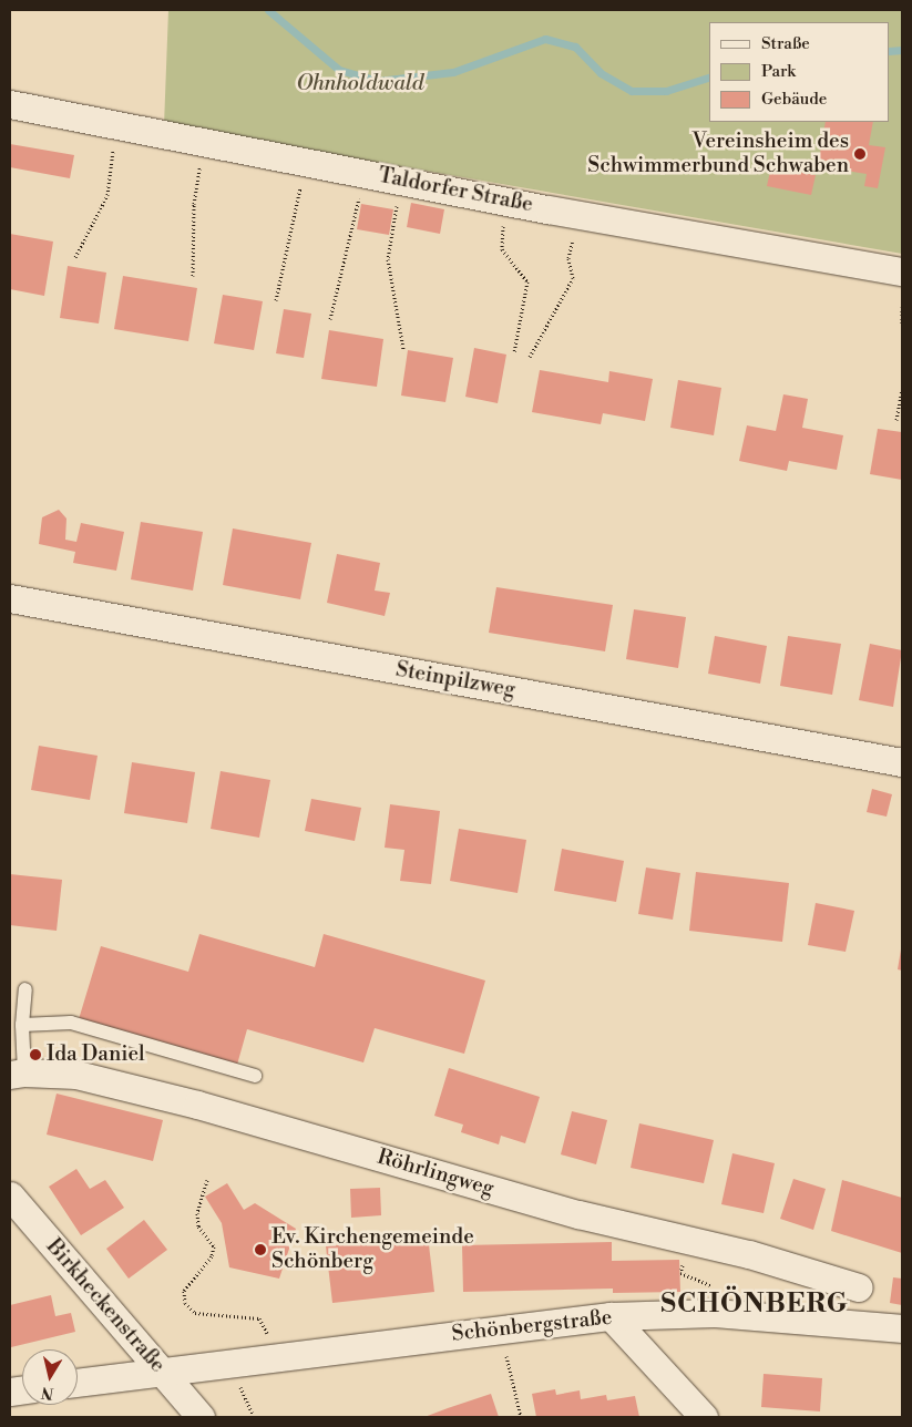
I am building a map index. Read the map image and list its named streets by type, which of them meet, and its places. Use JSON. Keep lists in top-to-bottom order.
{
  "streets": {
    "street": [
      "Taldorfer Straße",
      "Steinpilzweg",
      "Röhrlingweg",
      "Birkheckenstraße",
      "Schönbergstraße"
    ]
  },
  "crossings": [
    ["Birkheckenstraße", "Schönbergstraße"]
  ],
  "districts": ["SCHÖNBERG"],
  "parks": ["Ohnholdwald"],
  "places": ["Vereinsheim des Schwimmerbund Schwaben", "Ida Daniel", "Ev. Kirchengemeinde Schönberg"],
  "legend": ["Straße", "Park", "Gebäude"],
  "north": "bottom"
}
